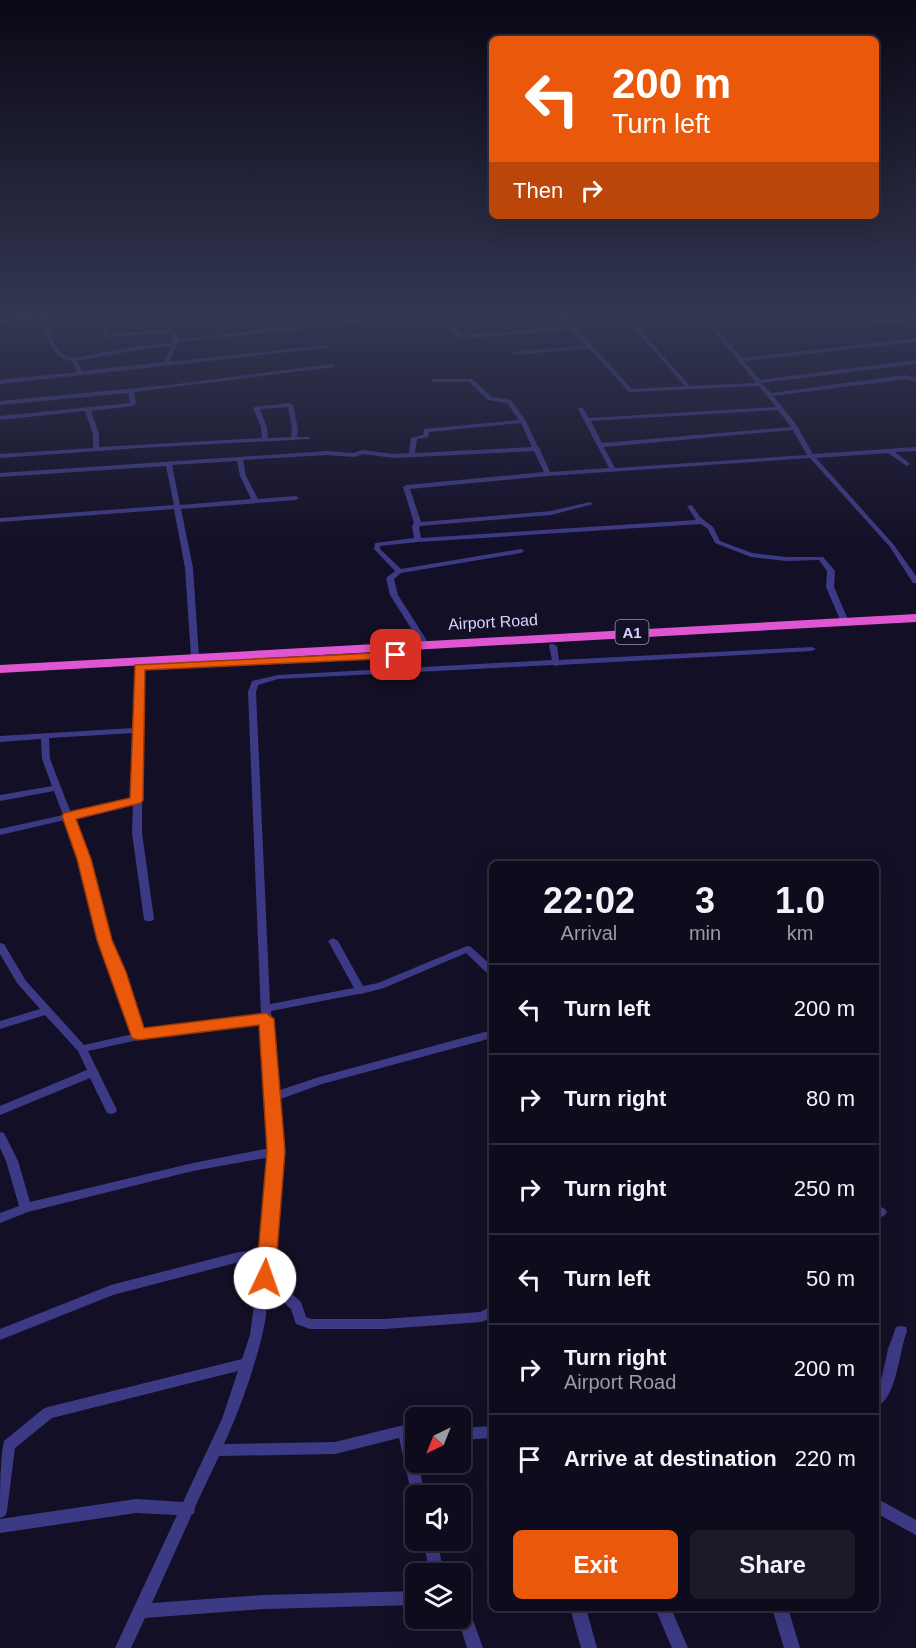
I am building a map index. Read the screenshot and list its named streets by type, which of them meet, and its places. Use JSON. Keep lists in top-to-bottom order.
{
  "streets": {
    "highway": ["Airport Road", "A1"]
  },
  "north": "bottom left",
  "page": {
    "turn": ["200 m", "Turn left"],
    "then": "Then",
    "eta": [
      "22:02",
      "Arrival",
      "3",
      "min",
      "1.0",
      "km"
    ],
    "list": [
      {
        "name": "Turn left",
        "value": "200 m"
      },
      {
        "name": "Turn right",
        "value": "80 m"
      },
      {
        "name": "Turn right",
        "value": "250 m"
      },
      {
        "name": "Turn left",
        "value": "50 m"
      },
      {
        "name": "Turn right",
        "note": "Airport Road",
        "value": "200 m"
      },
      {
        "name": "Arrive at destination",
        "value": "220 m"
      }
    ],
    "buttons": ["Exit", "Share"]
  }
}
